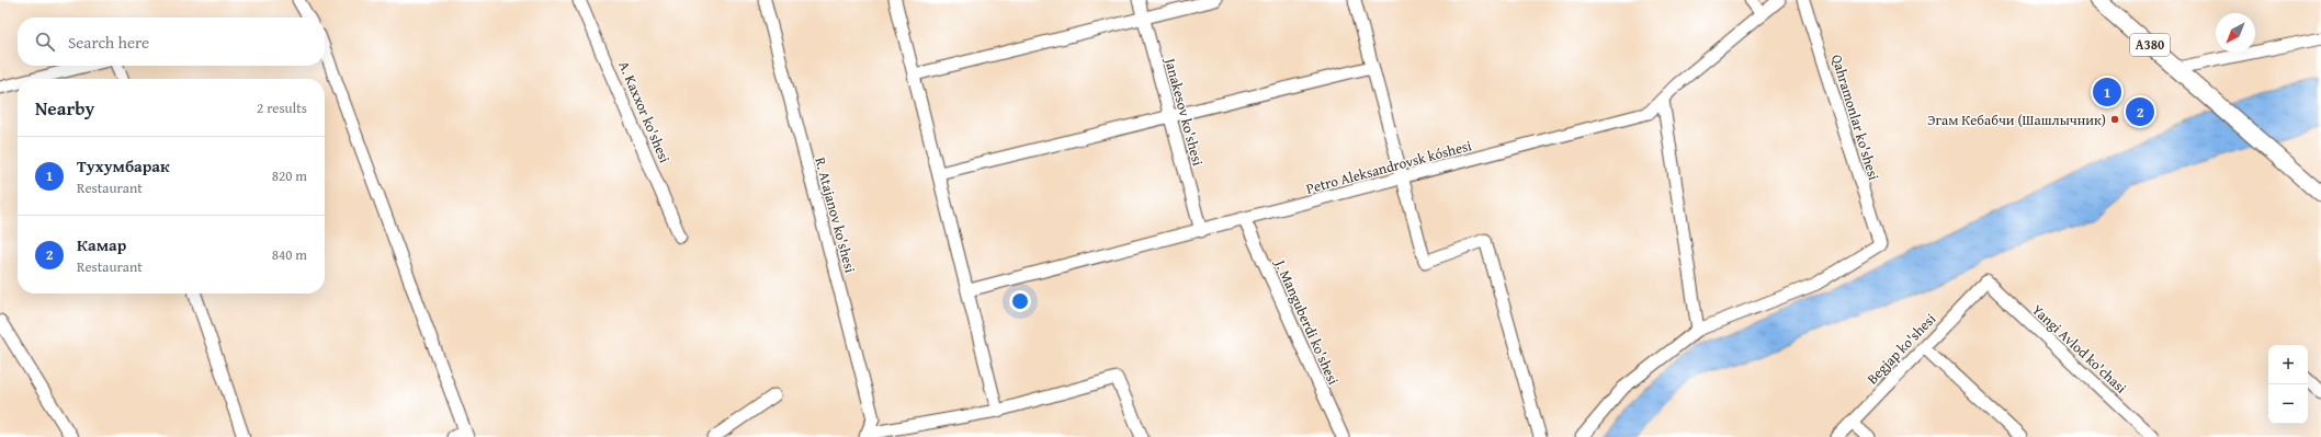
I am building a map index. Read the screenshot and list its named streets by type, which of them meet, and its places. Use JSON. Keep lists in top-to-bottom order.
{
  "streets": {
    "highway": ["A380"],
    "street": [
      "A. Kaxxor ko'shesi",
      "Janakesov ko'shesi",
      "Qahramonlar ko'shesi",
      "Petro Aleksandrovsk kóshesi",
      "R. Atajanov ko'shesi",
      "J. Manguberdi ko'shesi",
      "Begjap ko'shesi",
      "Yangi Avlod ko'chasi"
    ]
  },
  "crossings": [
    ["Janakesov ko'shesi", "Petro Aleksandrovsk kóshesi"],
    ["Petro Aleksandrovsk kóshesi", "J. Manguberdi ko'shesi"],
    ["Begjap ko'shesi", "Yangi Avlod ko'chasi"]
  ],
  "places": ["Эгам Кебабчи (Шашлычник)"],
  "north": "bottom left",
  "page": {
    "search": "Search here",
    "pins": ["1", "2"],
    "heading": ["Nearby", "2 results"],
    "list": [
      {
        "mark": "1",
        "name": "Тухумбарак",
        "note": "Restaurant",
        "value": "820 m"
      },
      {
        "mark": "2",
        "name": "Камар",
        "note": "Restaurant",
        "value": "840 m"
      }
    ],
    "map_buttons": ["+", "−"]
  }
}
